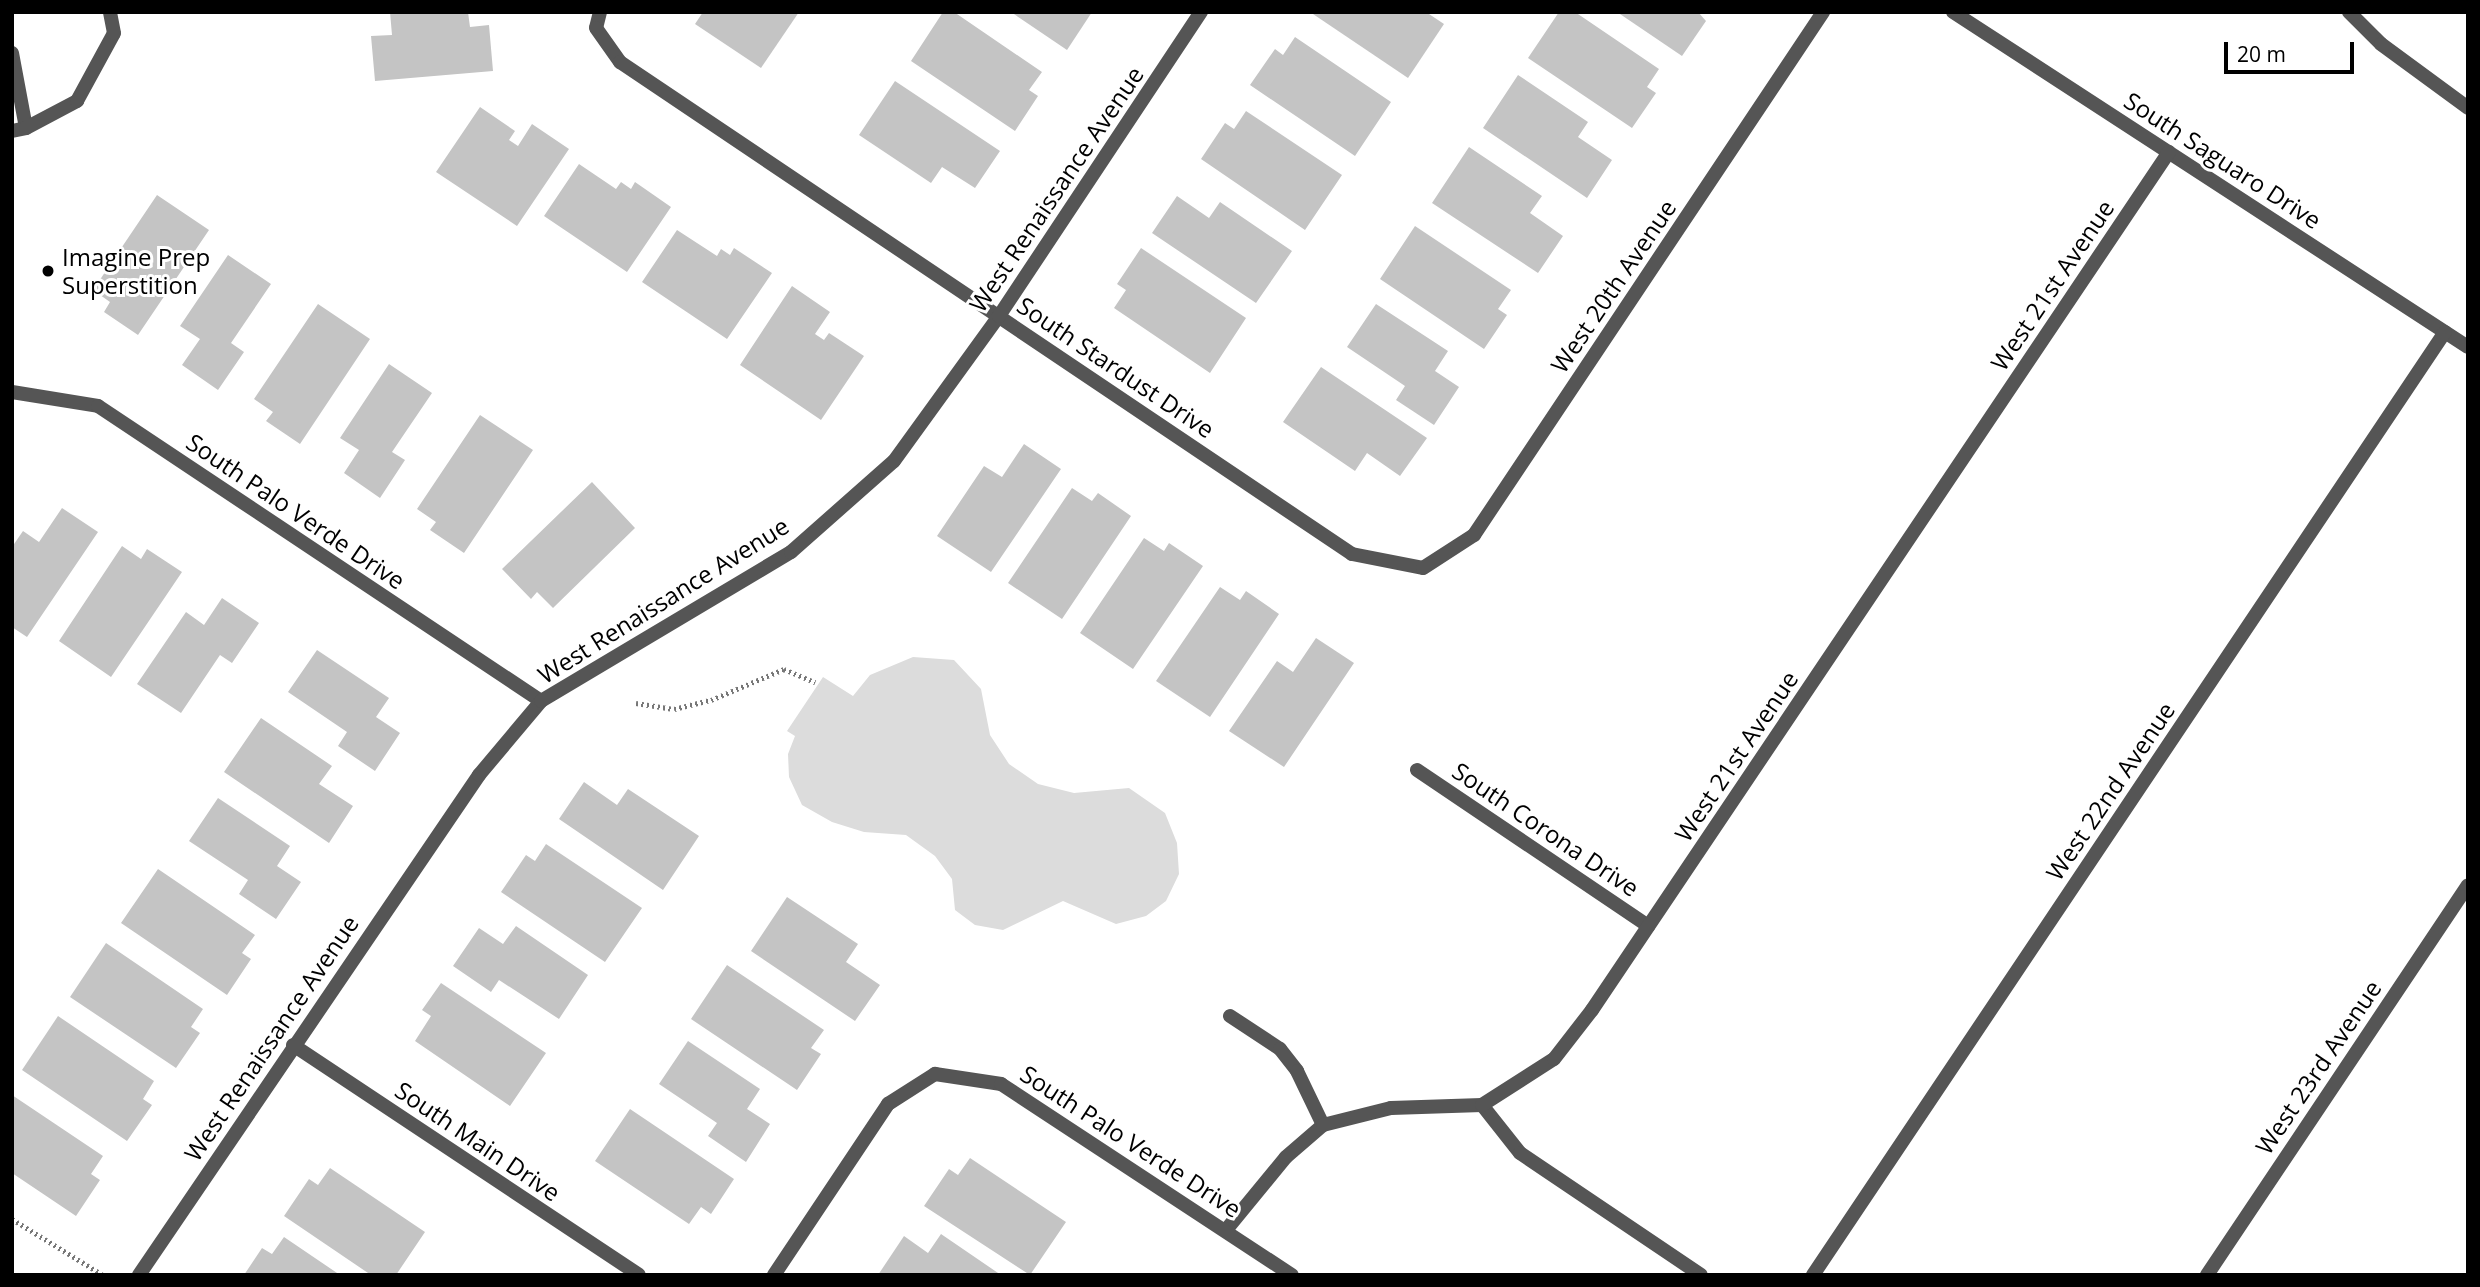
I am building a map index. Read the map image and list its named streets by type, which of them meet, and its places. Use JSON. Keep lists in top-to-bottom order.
{
  "streets": {
    "street": [
      "South Saguaro Drive",
      "West Renaissance Avenue",
      "West 21st Avenue",
      "West 20th Avenue",
      "South Stardust Drive",
      "South Palo Verde Drive",
      "West 22nd Avenue",
      "South Corona Drive",
      "West 23rd Avenue",
      "South Main Drive"
    ]
  },
  "crossings": [
    ["South Saguaro Drive", "West 21st Avenue"],
    ["South Saguaro Drive", "West 22nd Avenue"],
    ["West Renaissance Avenue", "South Stardust Drive"],
    ["West Renaissance Avenue", "South Palo Verde Drive"],
    ["West Renaissance Avenue", "South Main Drive"],
    ["West 21st Avenue", "South Corona Drive"],
    ["West 20th Avenue", "South Stardust Drive"]
  ],
  "places": ["Imagine Prep Superstition"],
  "scale_bar": "20 m"
}
